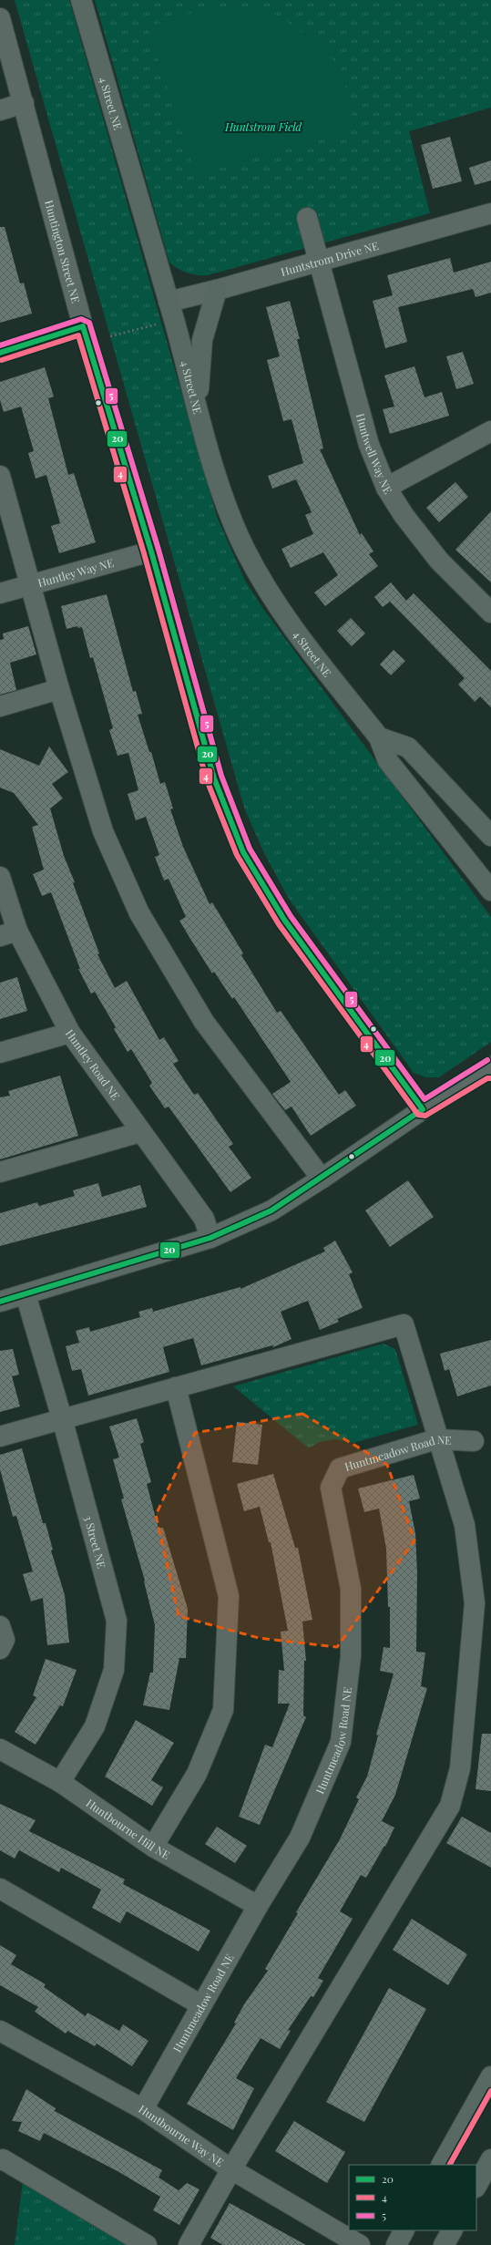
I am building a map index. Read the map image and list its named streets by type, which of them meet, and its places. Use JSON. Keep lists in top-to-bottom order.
{
  "streets": {
    "main road": ["4 Street NE"],
    "street": [
      "Huntington Street NE",
      "Huntstrom Drive NE",
      "Huntwell Way NE",
      "Huntley Way NE",
      "Huntley Road NE",
      "Huntmeadow Road NE",
      "3 Street NE",
      "Huntbourne Hill NE",
      "Huntbourne Way NE"
    ]
  },
  "crossings": [
    ["4 Street NE", "Huntstrom Drive NE"],
    ["Huntington Street NE", "Huntley Way NE"],
    ["Huntstrom Drive NE", "Huntwell Way NE"],
    ["Huntmeadow Road NE", "Huntbourne Hill NE"],
    ["Huntmeadow Road NE", "Huntbourne Way NE"],
    ["3 Street NE", "Huntbourne Hill NE"]
  ],
  "parks": ["Huntstrom Field"],
  "lines": ["transit line 5", "transit line 20", "transit line 4"],
  "legend": ["20", "4", "5"]
}
